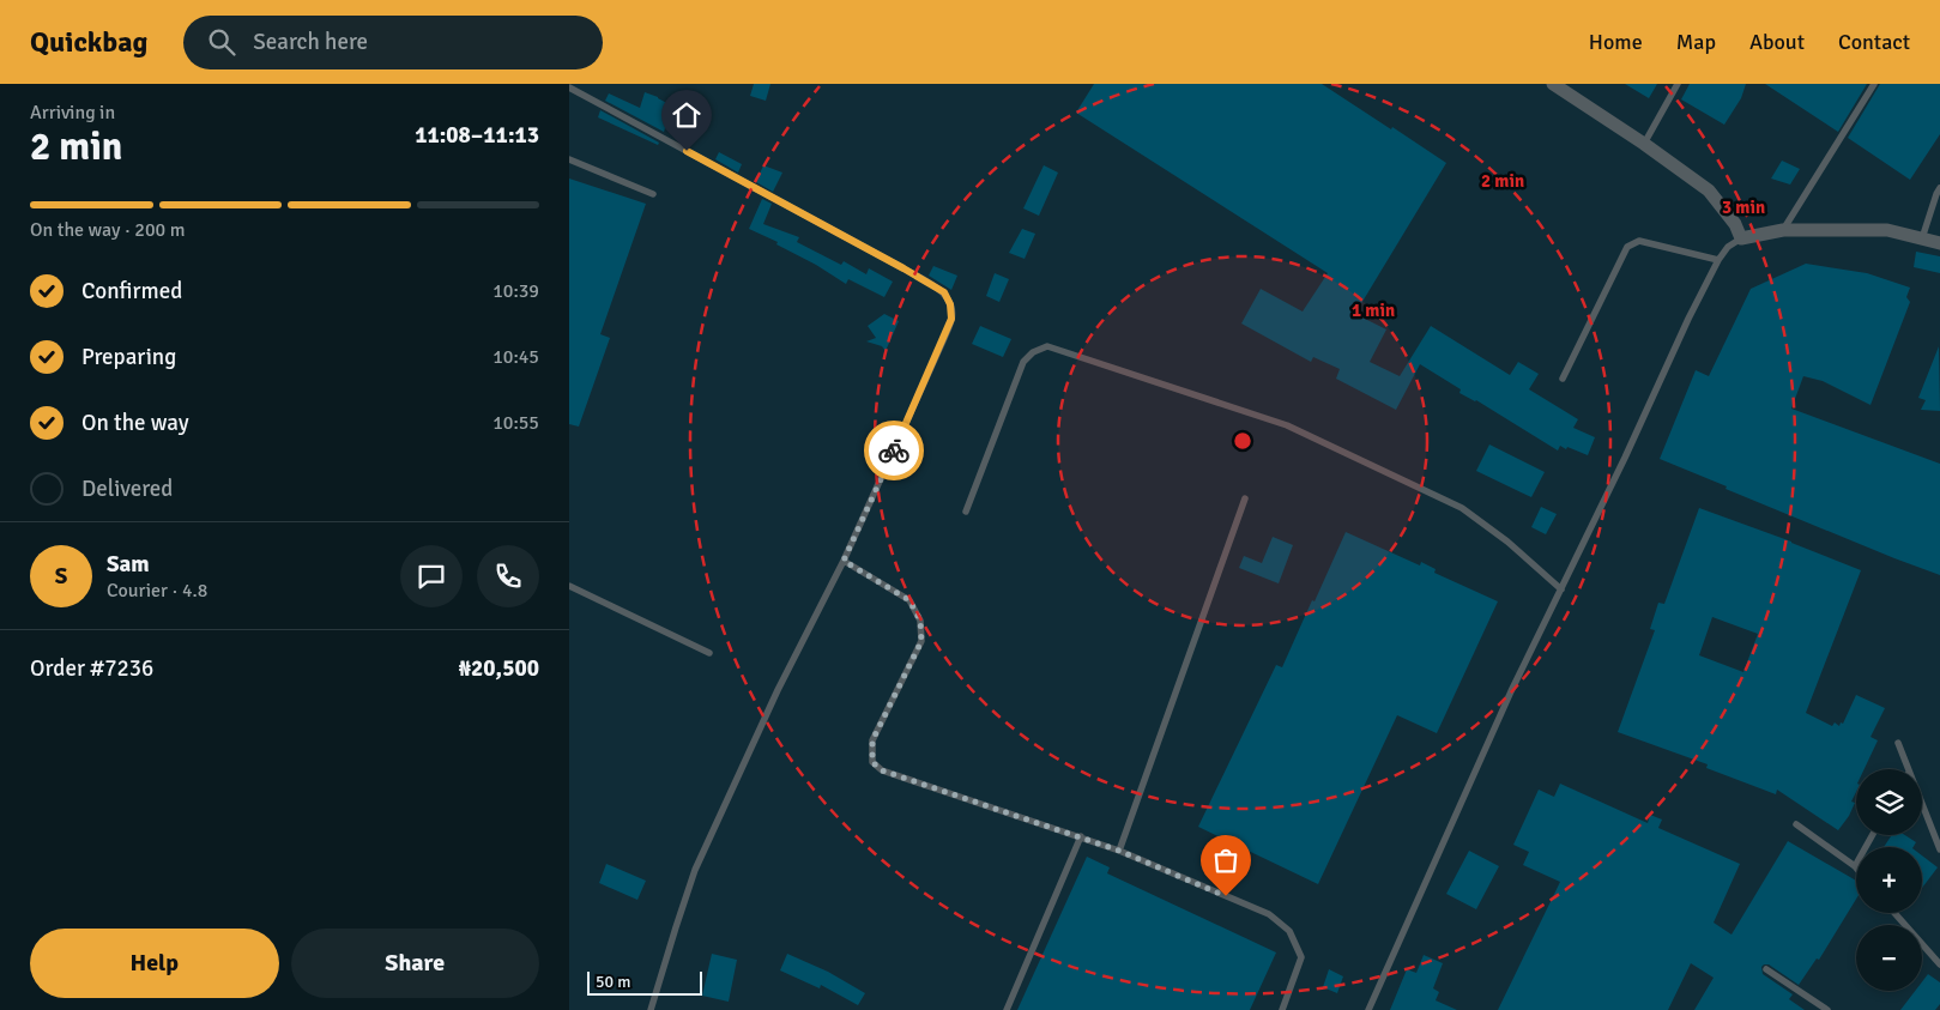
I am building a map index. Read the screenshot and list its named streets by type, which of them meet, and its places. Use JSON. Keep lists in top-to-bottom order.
{
  "scale_bar": "50 m",
  "page": {
    "header": "Quickbag",
    "search": "Search here",
    "nav": [
      "Home",
      "Map",
      "About",
      "Contact"
    ],
    "heading": ["2 min", "Arriving in", "11:08–11:13"],
    "panel": [
      "Sam",
      "Courier · 4.8",
      "Order #7236",
      "₦20,500"
    ],
    "bar": "On the way · 200 m",
    "list": [
      ["Confirmed", "10:39"],
      ["Preparing", "10:45"],
      ["On the way", "10:55"],
      "Delivered"
    ],
    "round": "S",
    "map_buttons": ["+", "−"],
    "buttons": ["Help", "Share"],
    "scale": "50 m"
  },
  "rings": ["2 min", "3 min", "1 min"]
}
